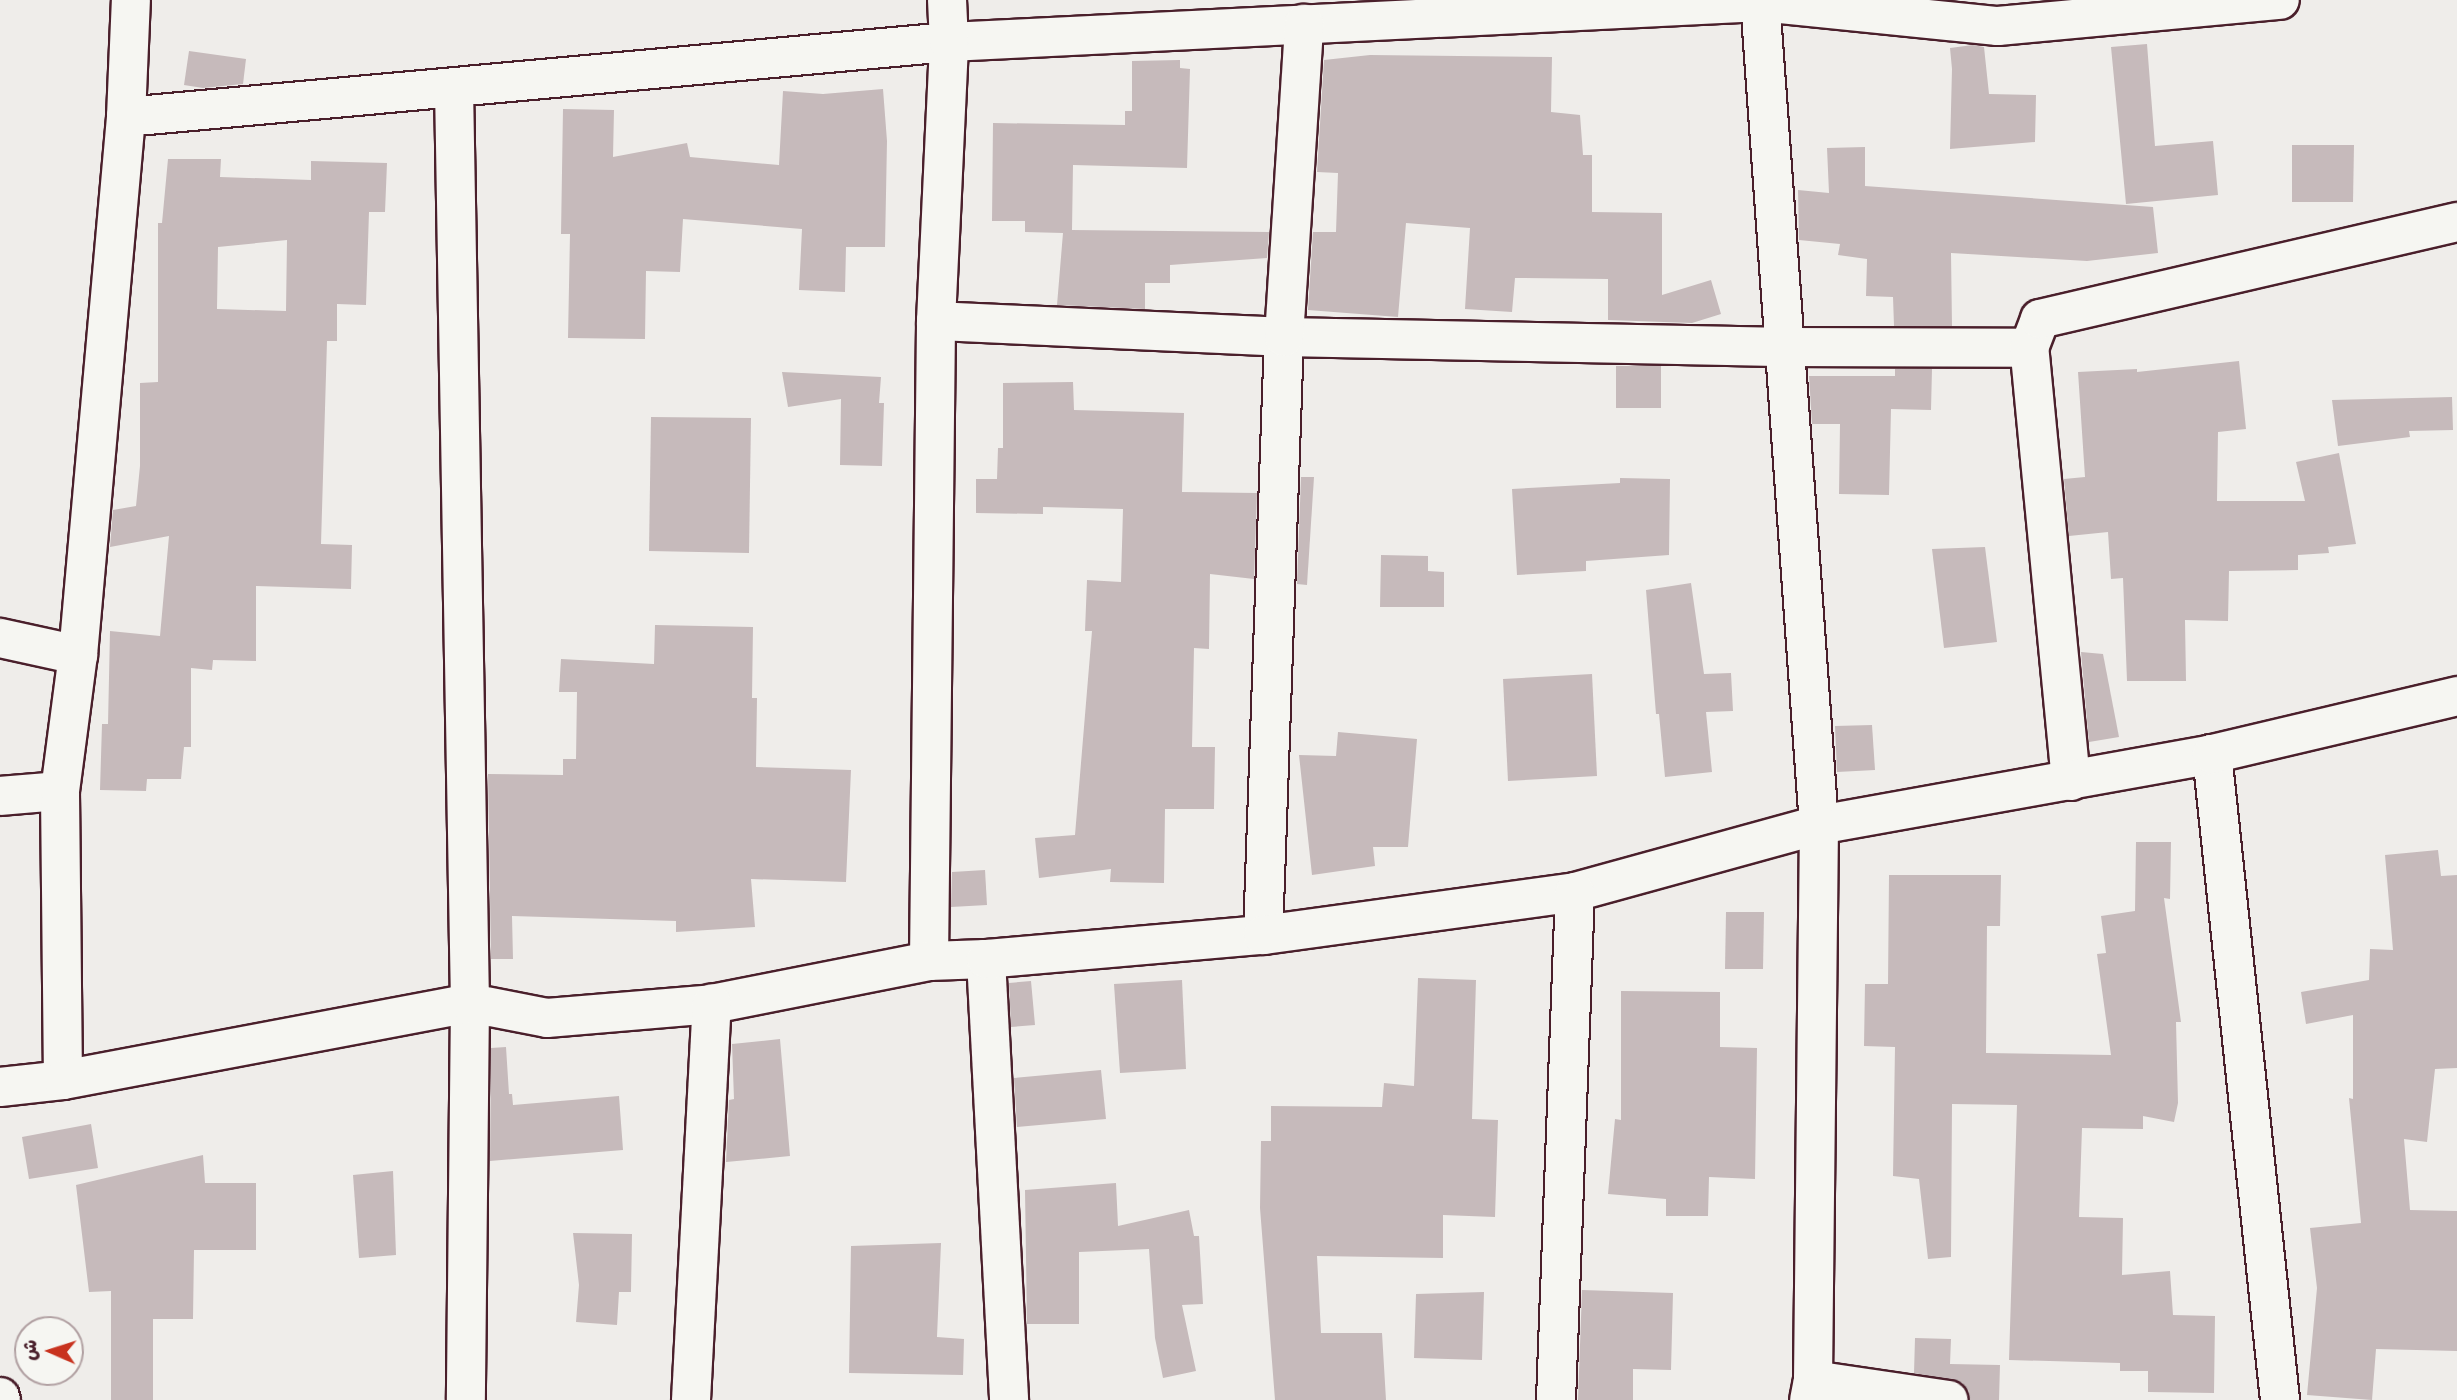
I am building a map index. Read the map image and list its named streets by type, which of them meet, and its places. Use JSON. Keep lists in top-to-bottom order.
{
  "north": "left"
}
